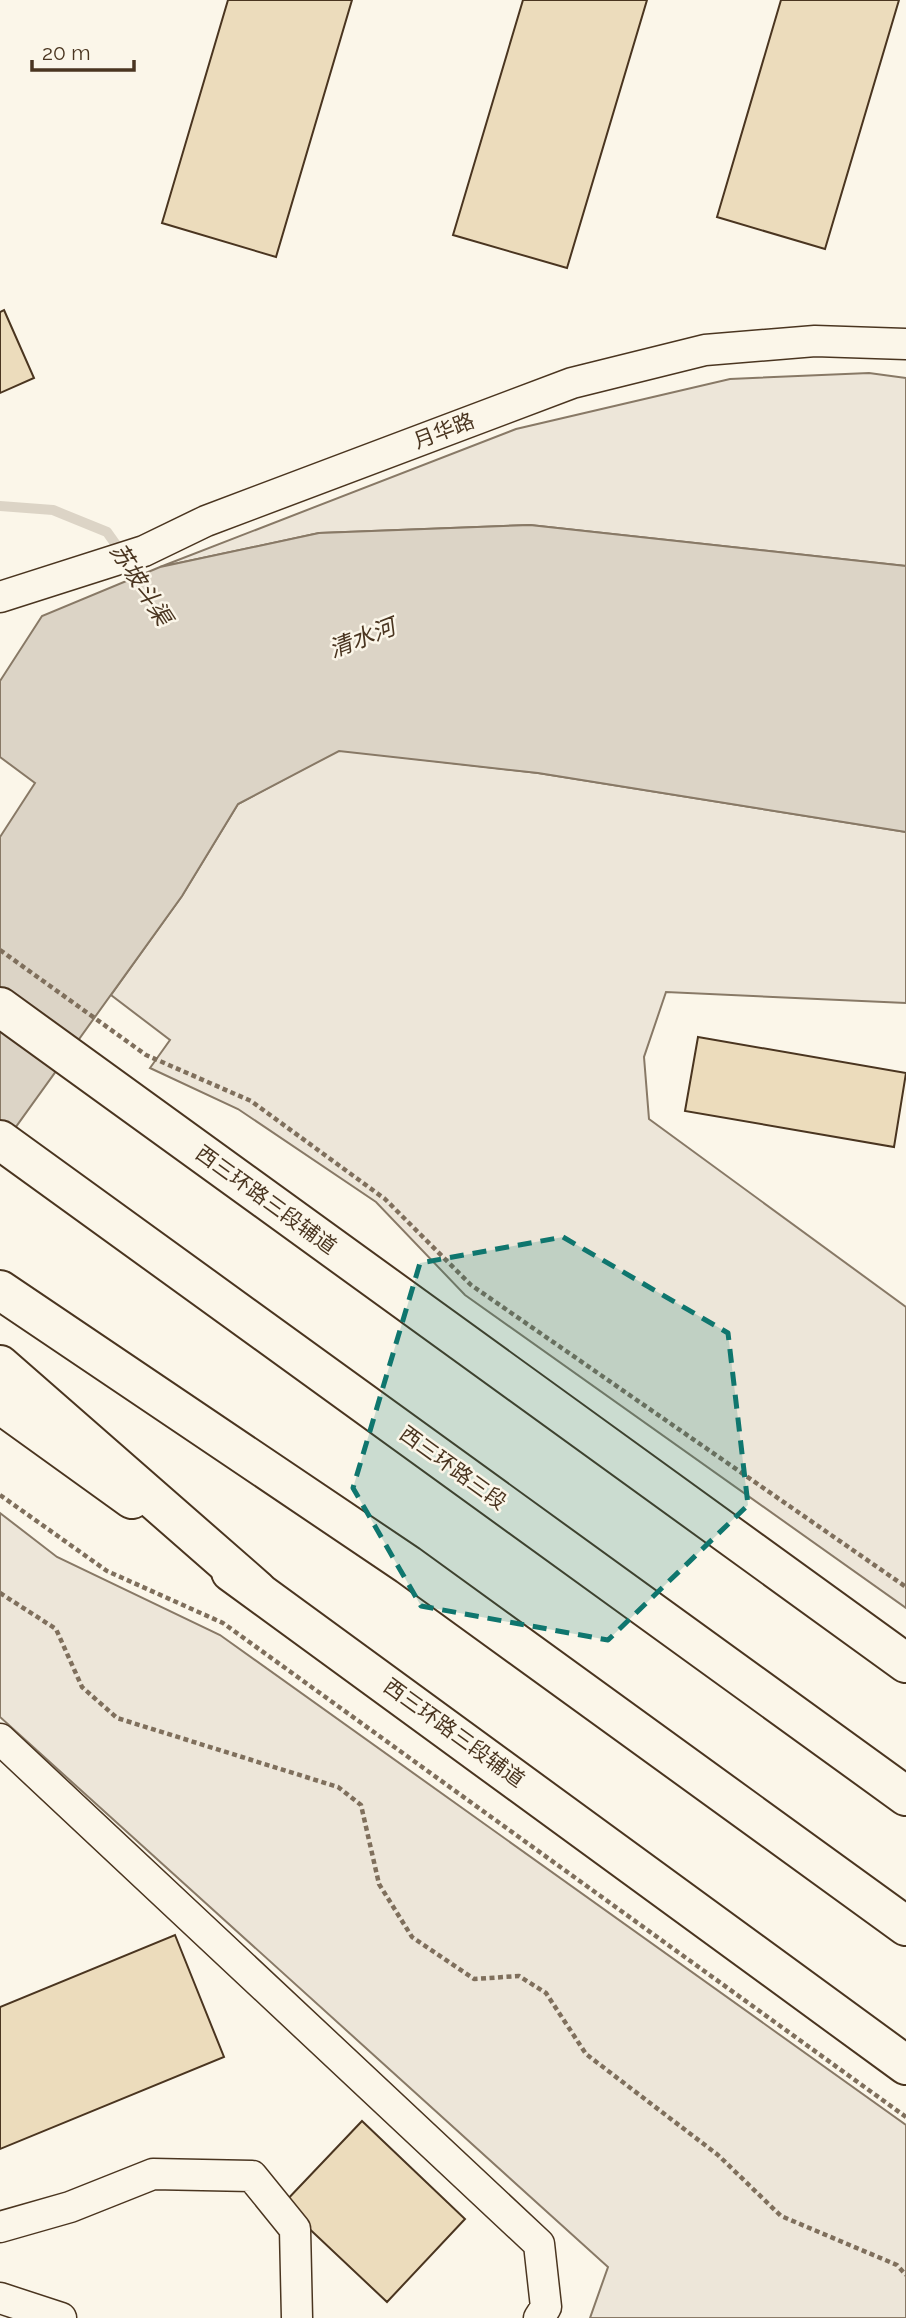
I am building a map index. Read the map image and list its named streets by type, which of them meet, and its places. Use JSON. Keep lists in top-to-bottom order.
{
  "streets": {
    "main road": ["西三环路三段辅道", "西三环路三段"],
    "street": ["月华路"]
  },
  "water": ["苏坡斗渠", "清水河"],
  "scale_bar": "20 m"
}
